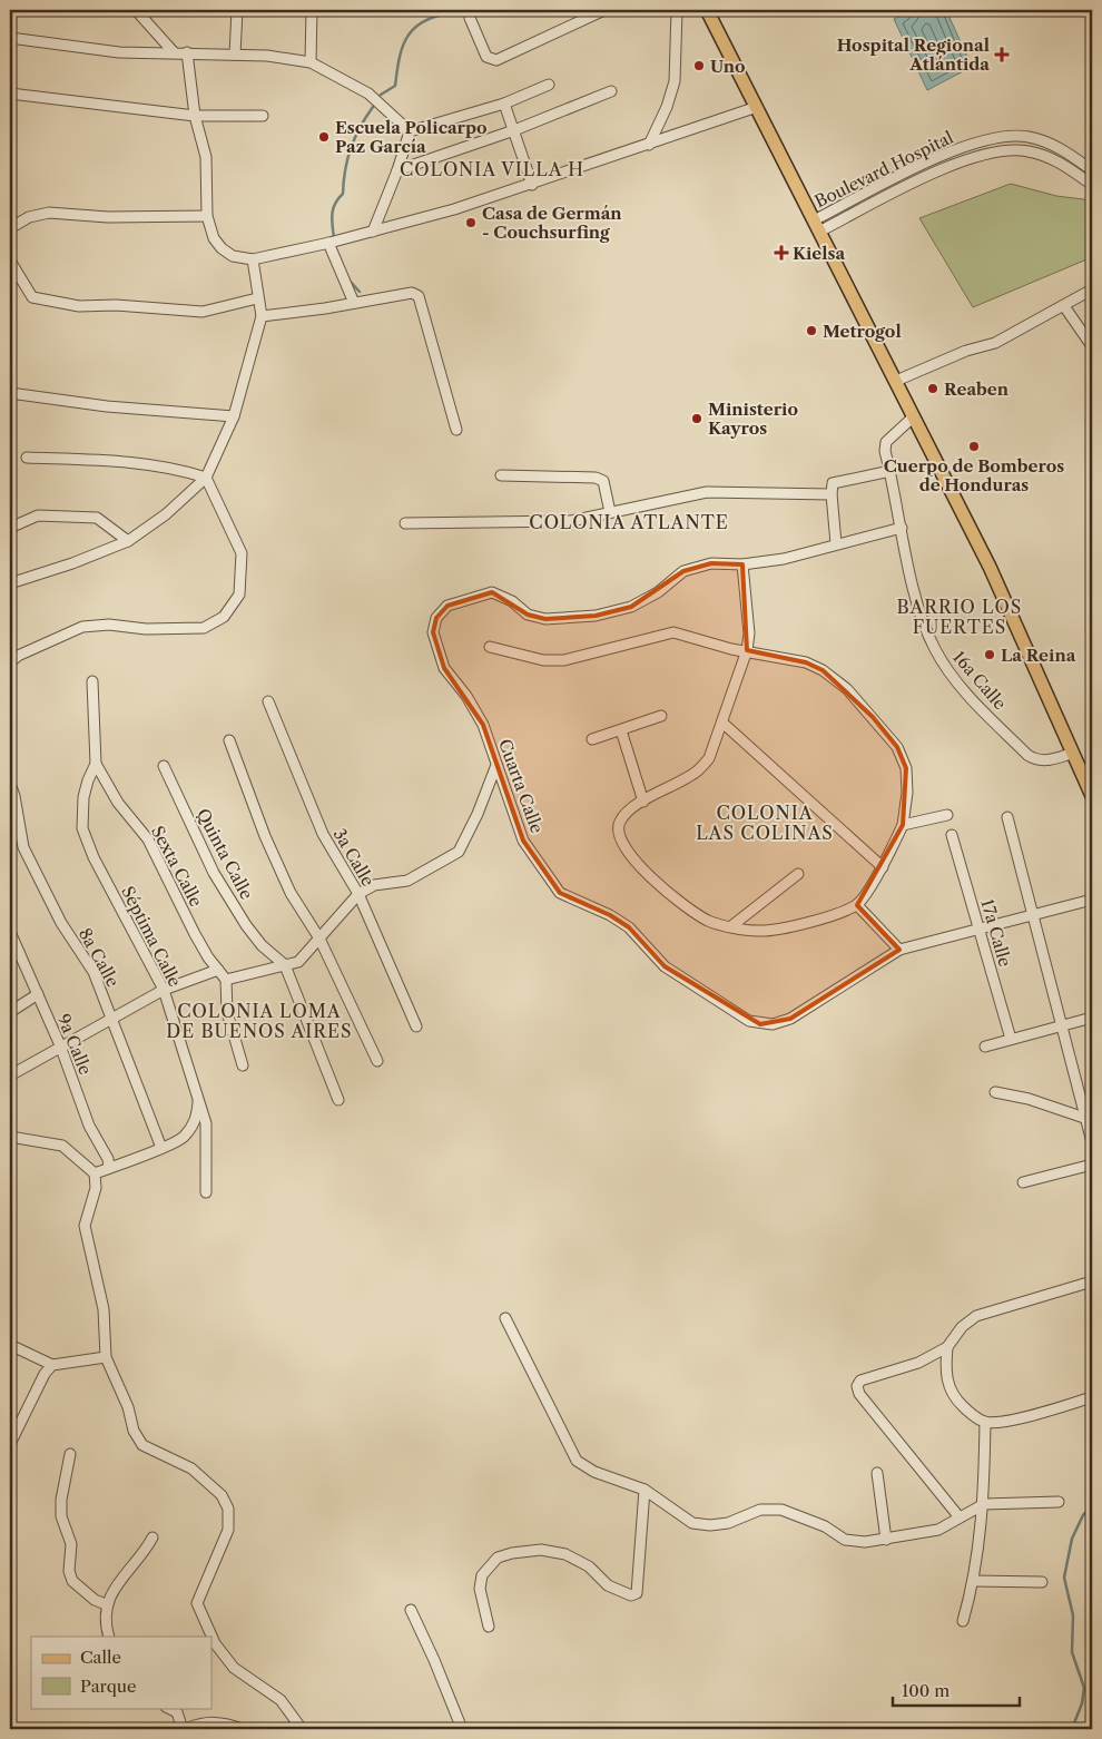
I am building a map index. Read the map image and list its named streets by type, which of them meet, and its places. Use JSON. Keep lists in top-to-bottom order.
{
  "streets": {
    "street": [
      "Boulevard Hospital",
      "16a Calle",
      "Cuarta Calle",
      "Quinta Calle",
      "3a Calle",
      "Sexta Calle",
      "17a Calle",
      "Séptima Calle",
      "8a Calle",
      "9a Calle"
    ]
  },
  "crossings": [
    ["Sexta Calle", "Séptima Calle"]
  ],
  "districts": [
    "COLONIA VILLA H",
    "COLONIA ATLANTE",
    "BARRIO LOS FUERTES",
    "COLONIA LAS COLINAS",
    "COLONIA LOMA DE BUENOS AIRES"
  ],
  "places": {
    "health": ["Hospital Regional Atlántida", "Kielsa"],
    "other": [
      "Uno",
      "Escuela Policarpo Paz García",
      "Casa de Germán - Couchsurfing",
      "Metrogol",
      "Reaben",
      "Ministerio Kayros",
      "Cuerpo de Bomberos de Honduras",
      "La Reina"
    ]
  },
  "legend": ["Calle", "Parque"],
  "scale_bar": "100 m"
}
